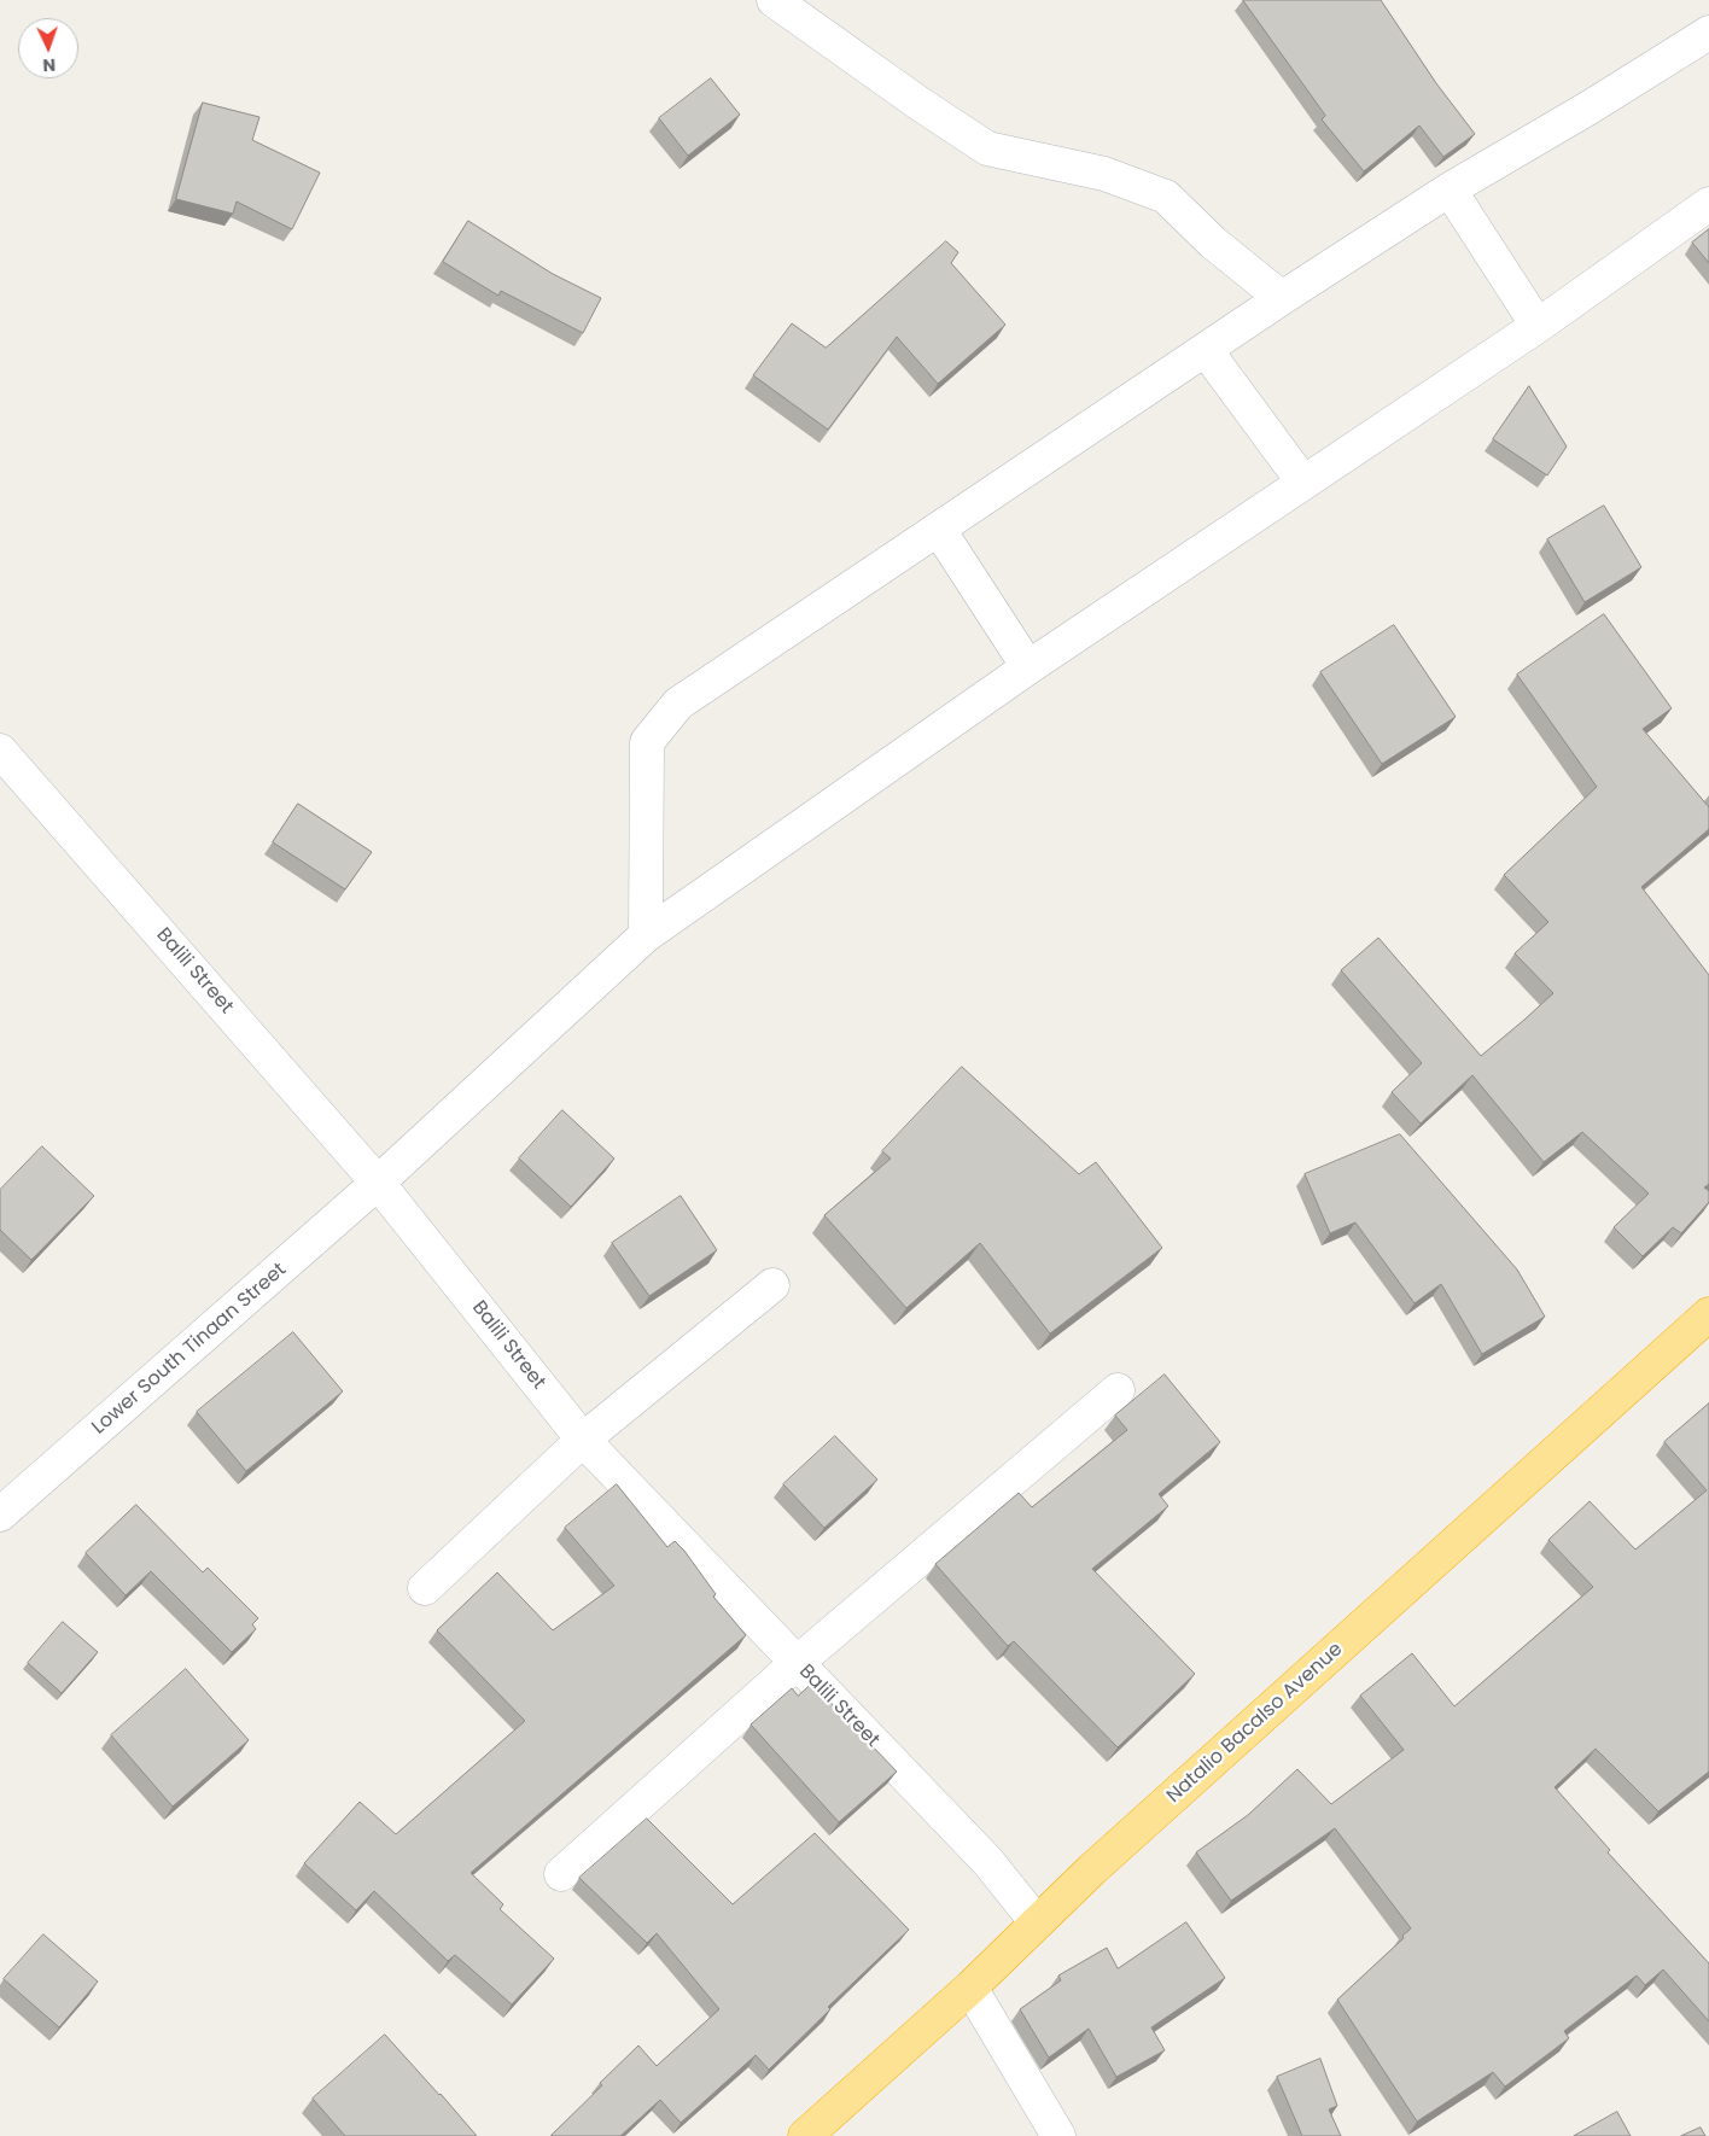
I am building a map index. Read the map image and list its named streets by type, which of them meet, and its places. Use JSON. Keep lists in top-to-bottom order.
{
  "streets": {
    "highway": ["Natalio Bacalso Avenue"],
    "street": ["Balili Street", "Lower South Tinaan Street"]
  },
  "crossings": [
    ["Balili Street", "Lower South Tinaan Street"],
    ["Balili Street", "Natalio Bacalso Avenue"]
  ],
  "north": "bottom"
}
